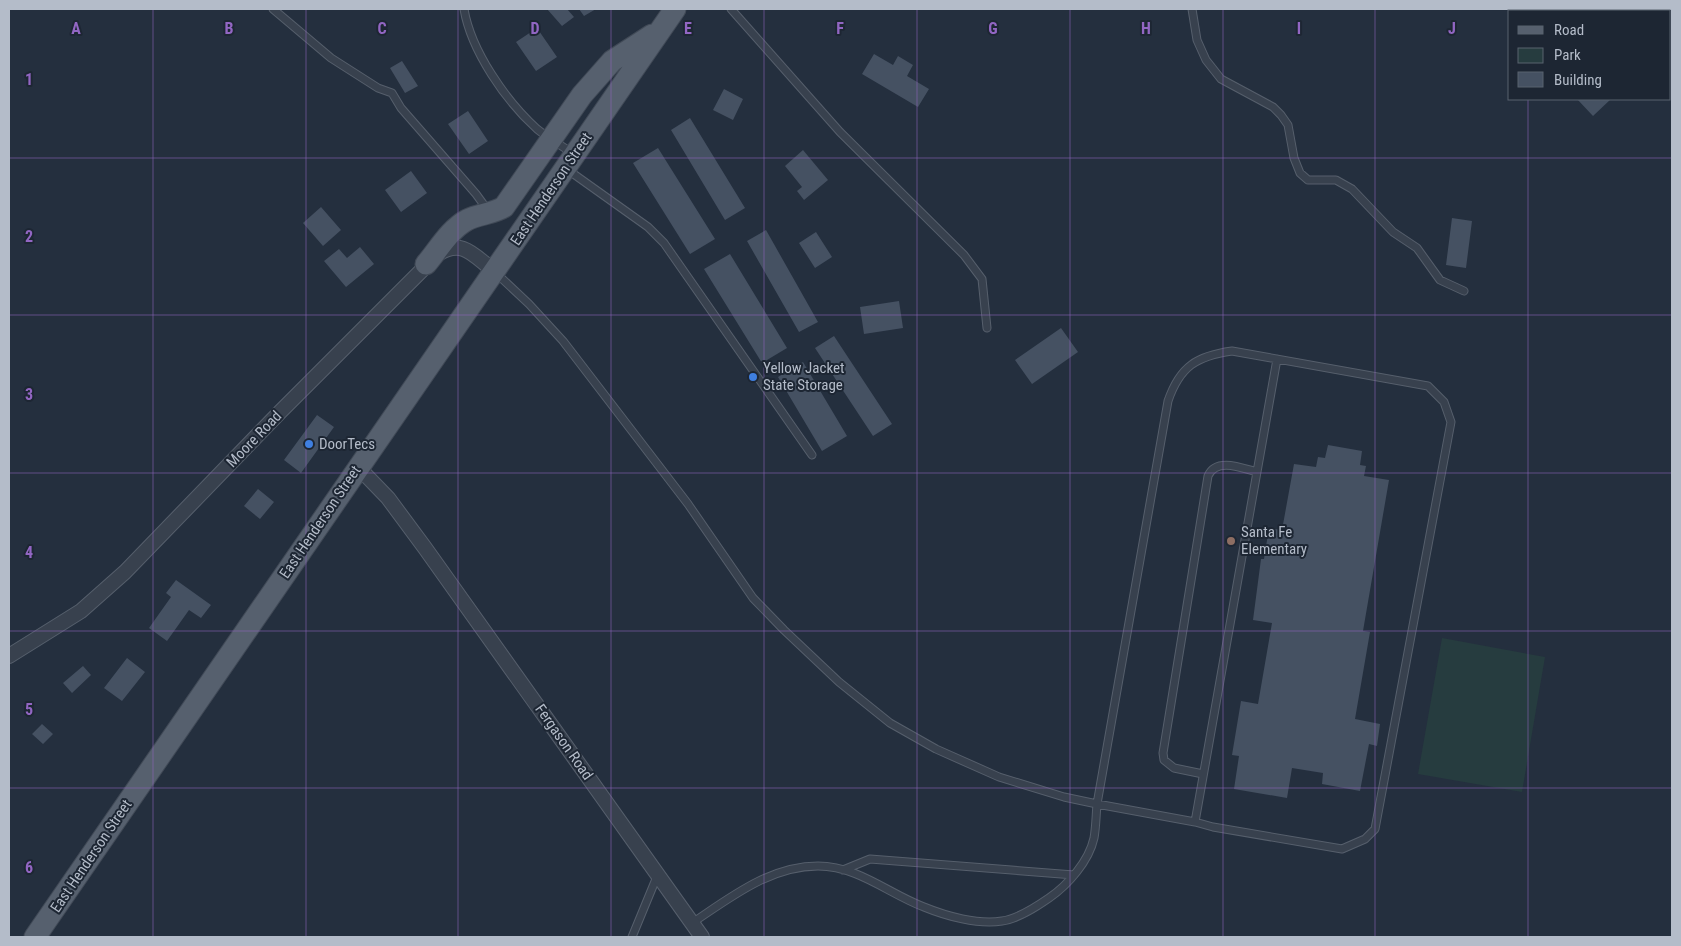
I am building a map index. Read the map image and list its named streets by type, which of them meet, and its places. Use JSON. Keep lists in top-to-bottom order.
{
  "streets": {
    "main road": ["East Henderson Street"],
    "street": ["Moore Road", "Fergason Road"]
  },
  "crossings": [
    ["East Henderson Street", "Moore Road"],
    ["East Henderson Street", "Fergason Road"]
  ],
  "places": ["Yellow Jacket State Storage", "DoorTecs", "Santa Fe Elementary"],
  "legend": ["Road", "Park", "Building"],
  "grid": {
    "columns": [
      "A",
      "B",
      "C",
      "D",
      "E",
      "F",
      "G",
      "H",
      "I",
      "J"
    ],
    "rows": [
      "1",
      "2",
      "3",
      "4",
      "5",
      "6"
    ]
  }
}
